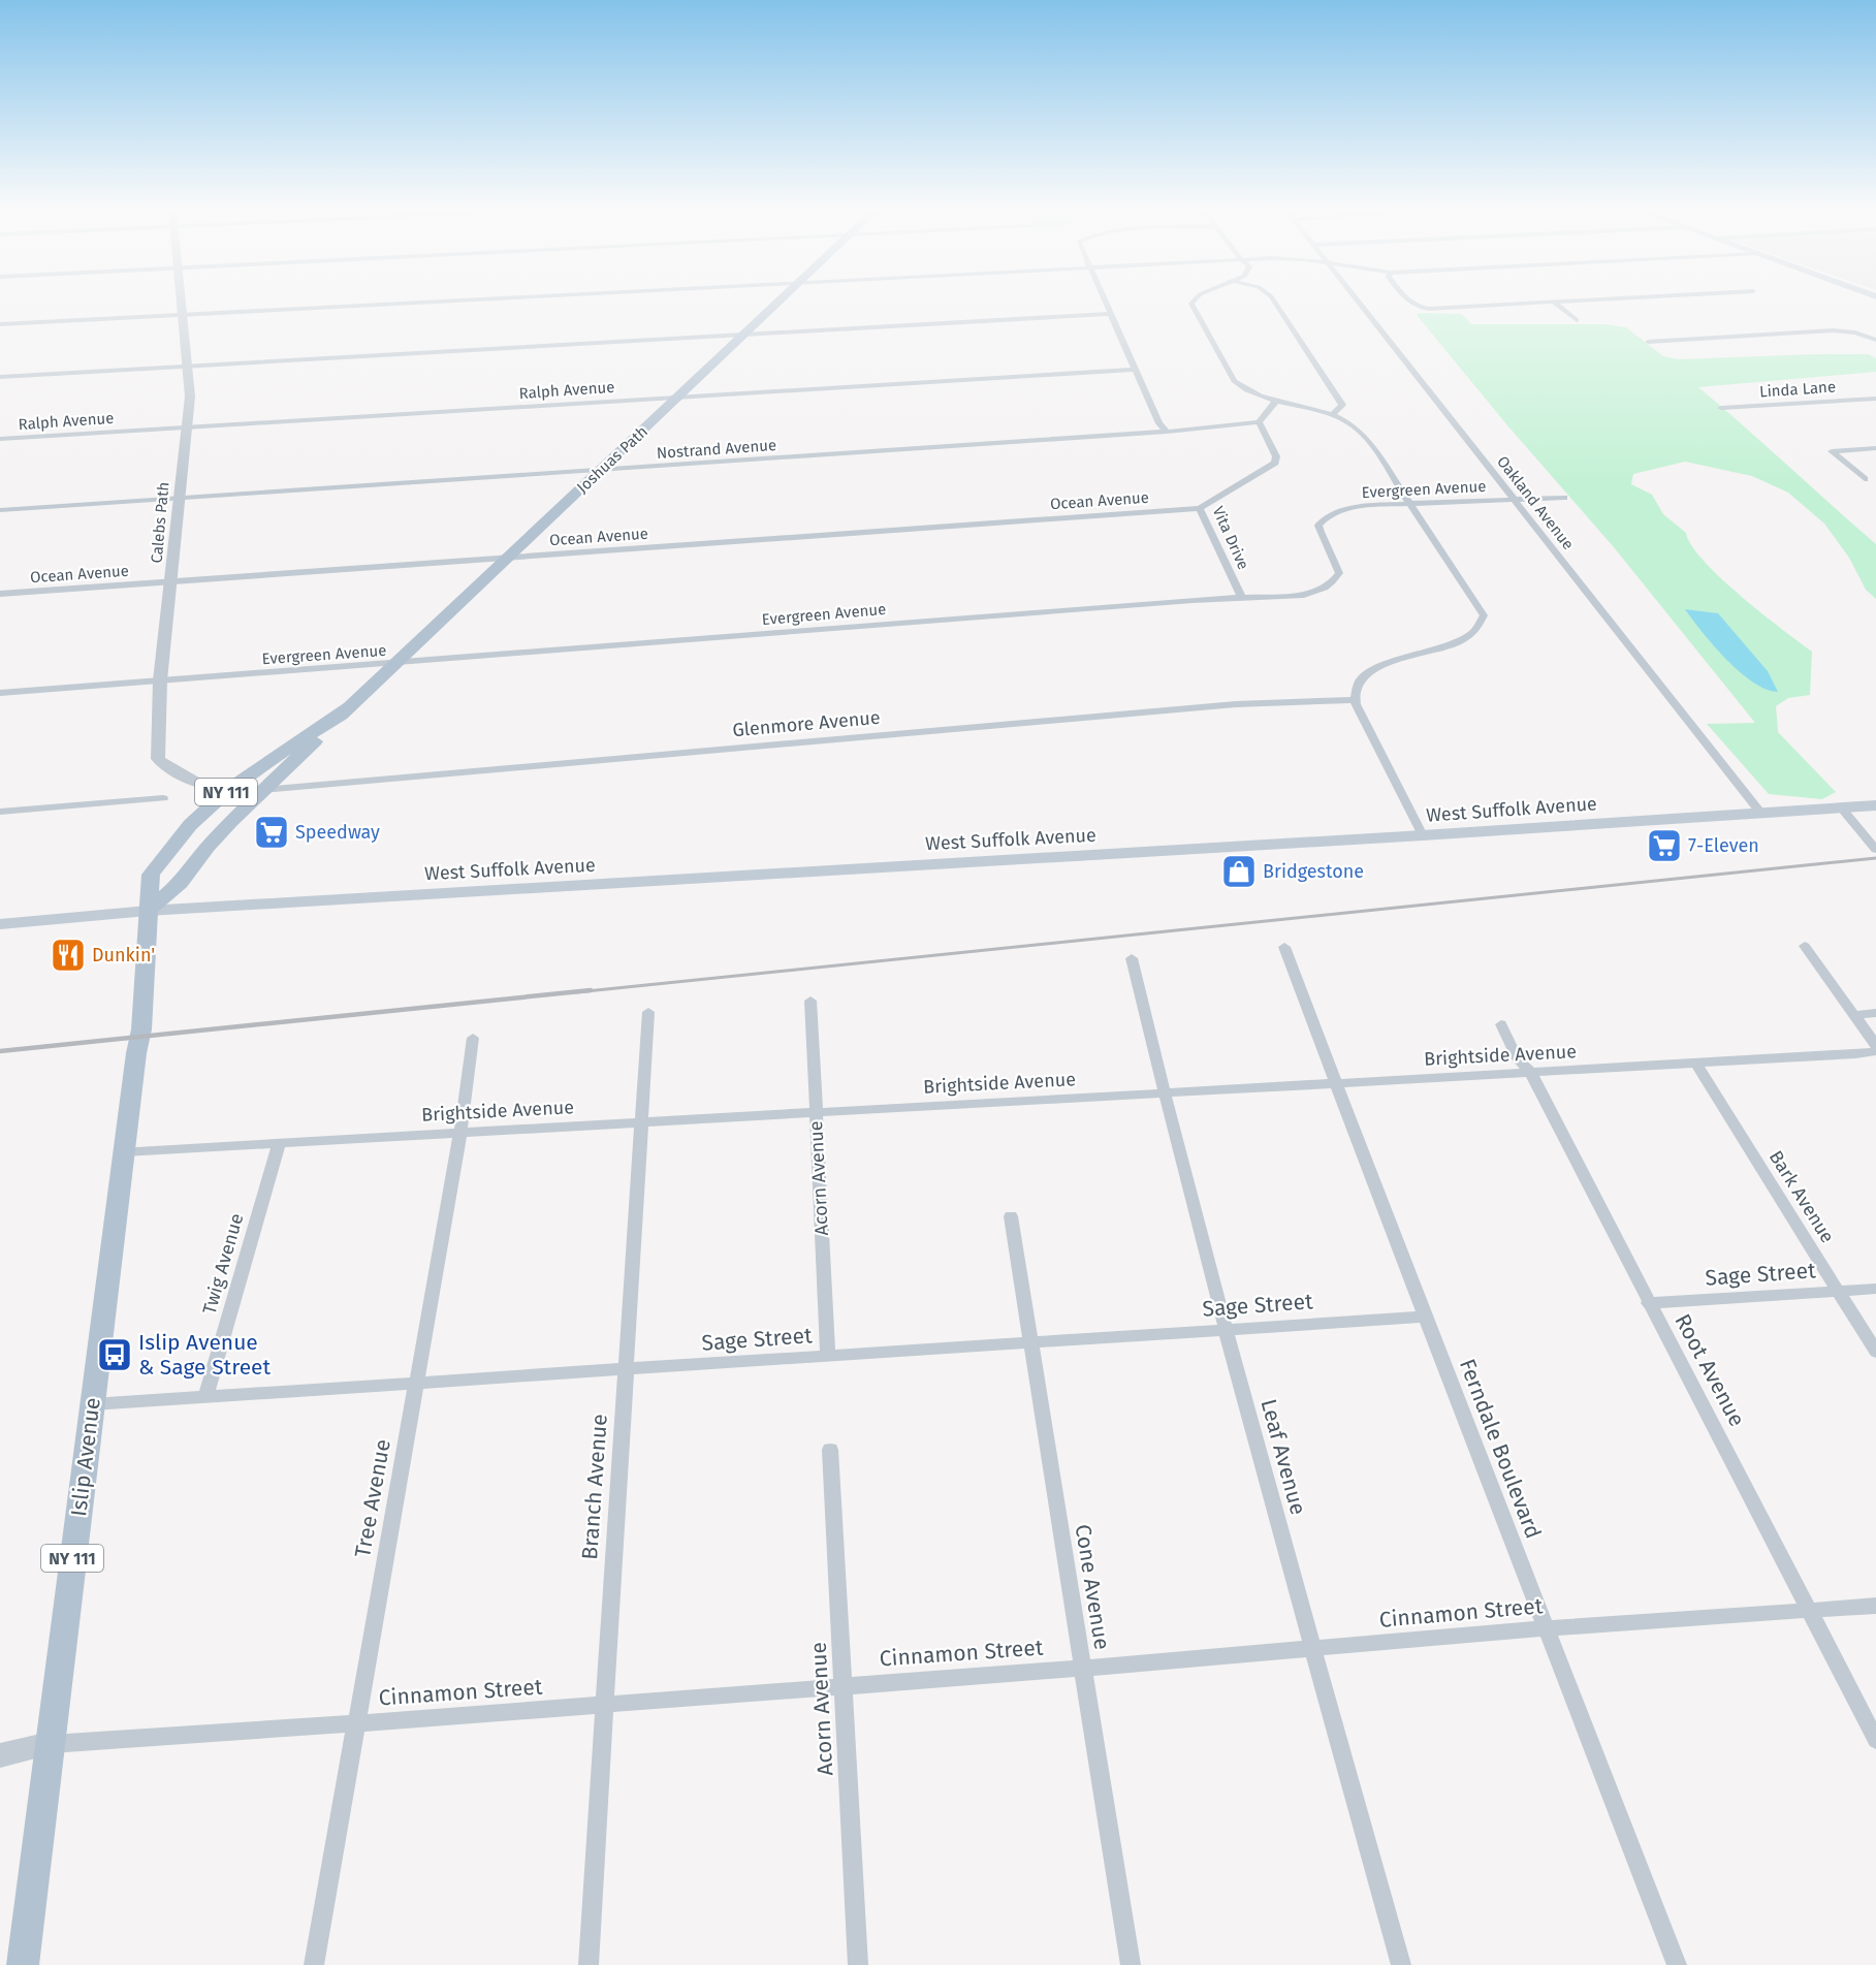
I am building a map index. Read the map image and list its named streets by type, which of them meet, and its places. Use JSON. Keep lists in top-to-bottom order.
{
  "streets": {
    "main road": [
      "Joshuas Path",
      "NY 111",
      "West Suffolk Avenue",
      "Islip Avenue"
    ],
    "street": [
      "Linda Lane",
      "Ralph Avenue",
      "Nostrand Avenue",
      "Evergreen Avenue",
      "Ocean Avenue",
      "Oakland Avenue",
      "Calebs Path",
      "Vita Drive",
      "Glenmore Avenue",
      "Brightside Avenue",
      "Acorn Avenue",
      "Bark Avenue",
      "Twig Avenue",
      "Sage Street",
      "Root Avenue",
      "Ferndale Boulevard",
      "Leaf Avenue",
      "Branch Avenue",
      "Tree Avenue",
      "Cone Avenue",
      "Cinnamon Street"
    ]
  },
  "crossings": [
    ["Ralph Avenue", "Joshuas Path"],
    ["Ralph Avenue", "Calebs Path"],
    ["Nostrand Avenue", "Joshuas Path"],
    ["Nostrand Avenue", "Calebs Path"],
    ["Nostrand Avenue", "Vita Drive"],
    ["Joshuas Path", "Evergreen Avenue"],
    ["Joshuas Path", "Ocean Avenue"],
    ["Joshuas Path", "Calebs Path"],
    ["Joshuas Path", "Glenmore Avenue"],
    ["Joshuas Path", "West Suffolk Avenue"],
    ["Joshuas Path", "Islip Avenue"],
    ["Evergreen Avenue", "Oakland Avenue"],
    ["Evergreen Avenue", "Calebs Path"],
    ["Evergreen Avenue", "Vita Drive"],
    ["Ocean Avenue", "Calebs Path"],
    ["Ocean Avenue", "Vita Drive"],
    ["Oakland Avenue", "West Suffolk Avenue"],
    ["West Suffolk Avenue", "Islip Avenue"],
    ["Brightside Avenue", "Acorn Avenue"],
    ["Brightside Avenue", "Bark Avenue"],
    ["Brightside Avenue", "Twig Avenue"],
    ["Brightside Avenue", "Root Avenue"],
    ["Brightside Avenue", "Ferndale Boulevard"],
    ["Brightside Avenue", "Islip Avenue"],
    ["Brightside Avenue", "Leaf Avenue"],
    ["Brightside Avenue", "Branch Avenue"],
    ["Brightside Avenue", "Tree Avenue"],
    ["Acorn Avenue", "Sage Street"],
    ["Acorn Avenue", "Cinnamon Street"],
    ["Bark Avenue", "Sage Street"],
    ["Twig Avenue", "Sage Street"],
    ["Sage Street", "Root Avenue"],
    ["Sage Street", "Ferndale Boulevard"],
    ["Sage Street", "Islip Avenue"],
    ["Sage Street", "Leaf Avenue"],
    ["Sage Street", "Branch Avenue"],
    ["Sage Street", "Tree Avenue"],
    ["Sage Street", "Cone Avenue"],
    ["Root Avenue", "Cinnamon Street"],
    ["Ferndale Boulevard", "Cinnamon Street"],
    ["Islip Avenue", "Cinnamon Street"],
    ["Leaf Avenue", "Cinnamon Street"],
    ["Branch Avenue", "Cinnamon Street"],
    ["Tree Avenue", "Cinnamon Street"],
    ["Cone Avenue", "Cinnamon Street"]
  ],
  "places": {
    "supermarket": ["Speedway", "7-Eleven"],
    "shop": ["Bridgestone"],
    "restaurant": ["Dunkin'"],
    "bus stop": ["Islip Avenue & Sage Street"]
  }
}
